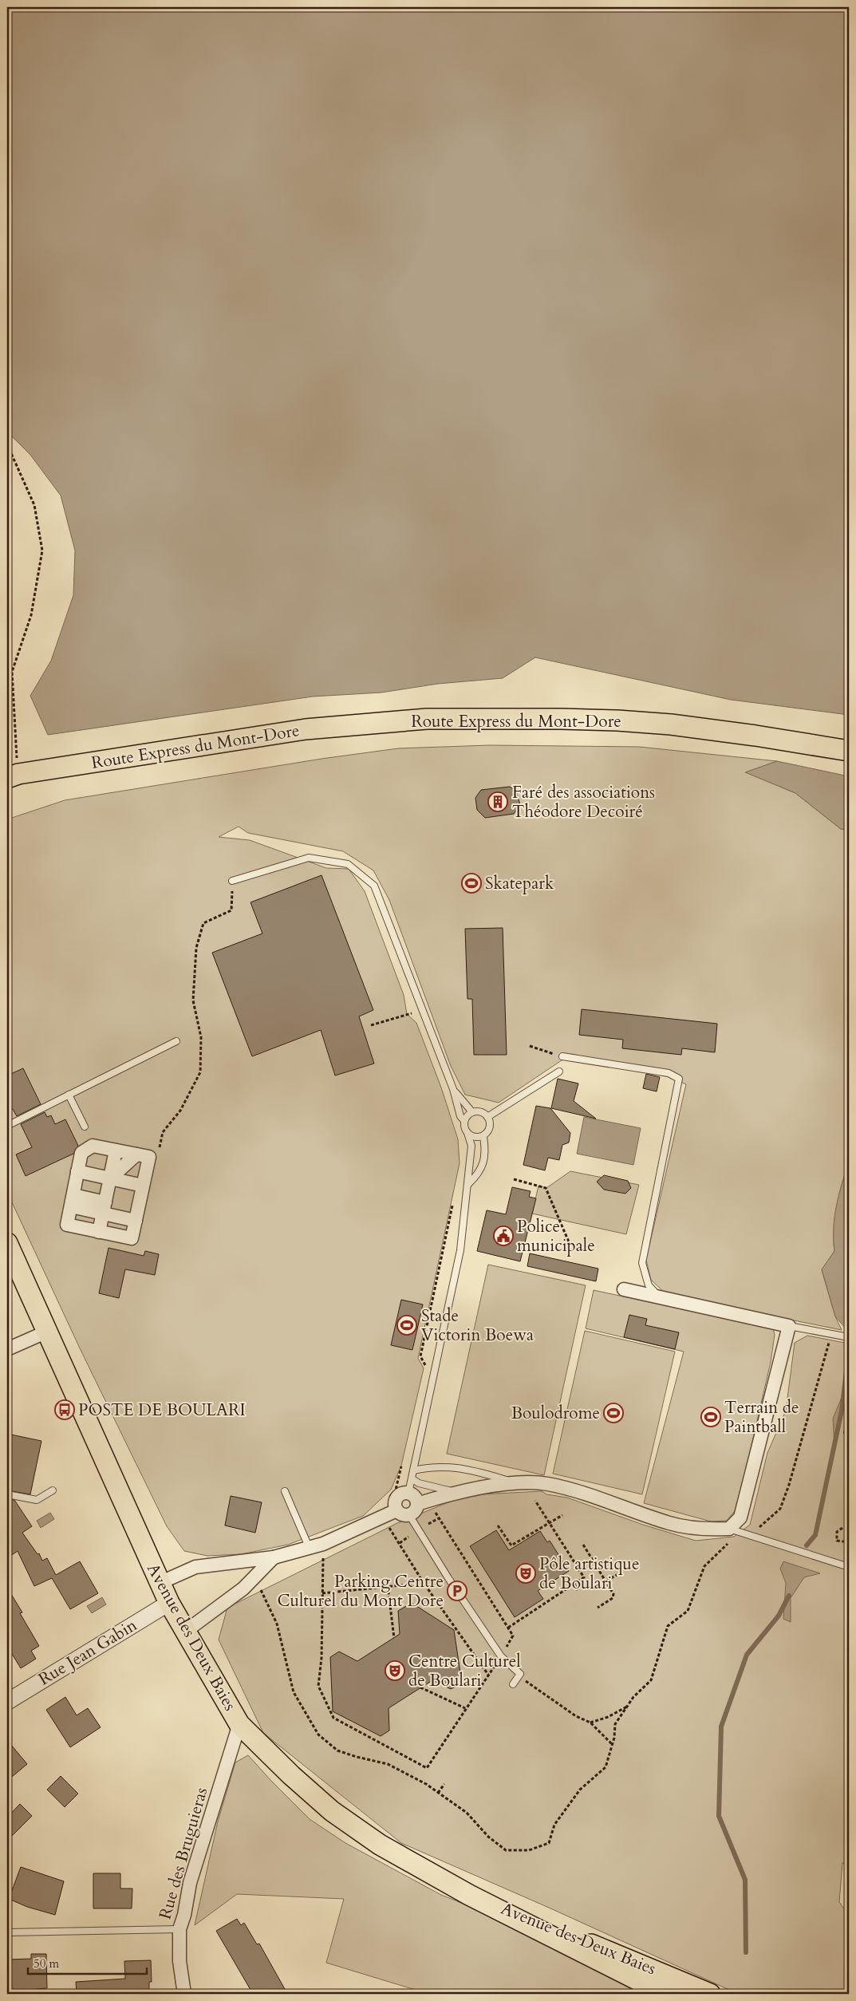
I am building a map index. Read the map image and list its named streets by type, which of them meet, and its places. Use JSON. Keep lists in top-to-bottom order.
{
  "streets": {
    "main road": ["Route Express du Mont-Dore", "Avenue des Deux Baies"],
    "street": ["Rue Jean Gabin", "Rue des Bruguieras"]
  },
  "crossings": [
    ["Avenue des Deux Baies", "Rue Jean Gabin"],
    ["Avenue des Deux Baies", "Rue des Bruguieras"]
  ],
  "places": {
    "building": ["Faré des associations Théodore Decoiré"],
    "sports": [
      "Skatepark",
      "Stade Victorin Boewa",
      "Boulodrome",
      "Terrain de Paintball"
    ],
    "public building": ["Police municipale"],
    "bus stop": ["POSTE DE BOULARI"],
    "theatre": ["Pôle artistique de Boulari", "Centre Culturel de Boulari"],
    "parking": ["Parking Centre Culturel du Mont Dore"]
  },
  "scale_bar": "50 m"
}
